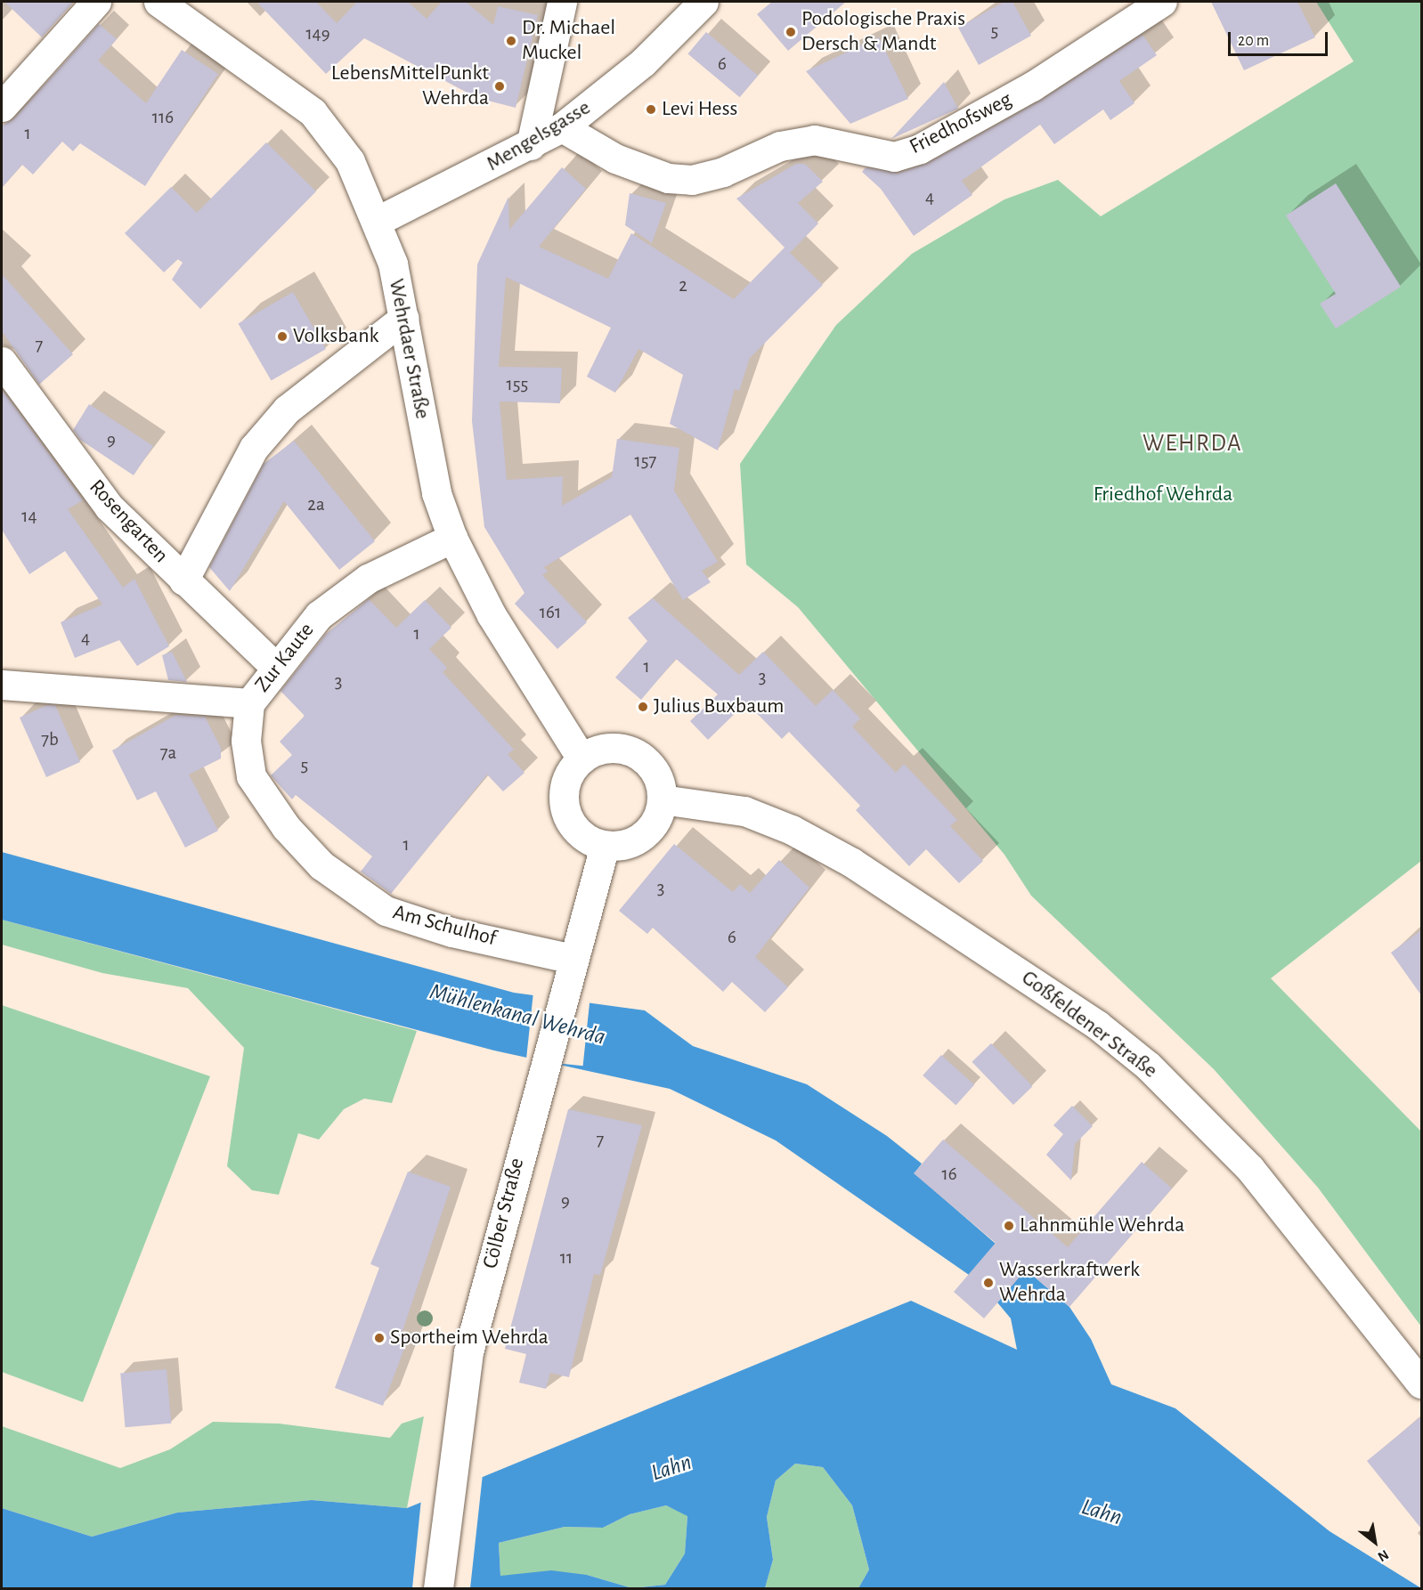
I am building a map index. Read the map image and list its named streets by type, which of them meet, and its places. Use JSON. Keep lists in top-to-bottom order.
{
  "streets": {
    "street": [
      "Friedhofsweg",
      "Mengelsgasse",
      "Wehrdaer Straße",
      "Rosengarten",
      "Zur Kaute",
      "Am Schulhof",
      "Goßfeldener Straße",
      "Cölber Straße"
    ]
  },
  "crossings": [
    ["Friedhofsweg", "Mengelsgasse"],
    ["Mengelsgasse", "Wehrdaer Straße"],
    ["Wehrdaer Straße", "Zur Kaute"],
    ["Wehrdaer Straße", "Goßfeldener Straße"],
    ["Wehrdaer Straße", "Cölber Straße"],
    ["Rosengarten", "Zur Kaute"],
    ["Zur Kaute", "Am Schulhof"],
    ["Am Schulhof", "Cölber Straße"],
    ["Goßfeldener Straße", "Cölber Straße"]
  ],
  "districts": ["WEHRDA"],
  "water": ["Mühlenkanal Wehrda", "Lahn"],
  "parks": ["Friedhof Wehrda"],
  "places": [
    "Podologische Praxis Dersch & Mandt",
    "Dr. Michael Muckel",
    "LebensMittelPunkt Wehrda",
    "Levi Hess",
    "Volksbank",
    "Julius Buxbaum",
    "Lahnmühle Wehrda",
    "Wasserkraftwerk Wehrda",
    "Sportheim Wehrda"
  ],
  "house_numbers": [
    "5",
    "149",
    "6",
    "116",
    "1",
    "4",
    "2",
    "7",
    "155",
    "9",
    "157",
    "2a",
    "14",
    "161",
    "1",
    "4",
    "1",
    "3",
    "3",
    "7b",
    "7a",
    "5",
    "1",
    "3",
    "6",
    "7",
    "16",
    "9",
    "11"
  ],
  "scale_bar": "20 m",
  "north": "bottom right"
}
